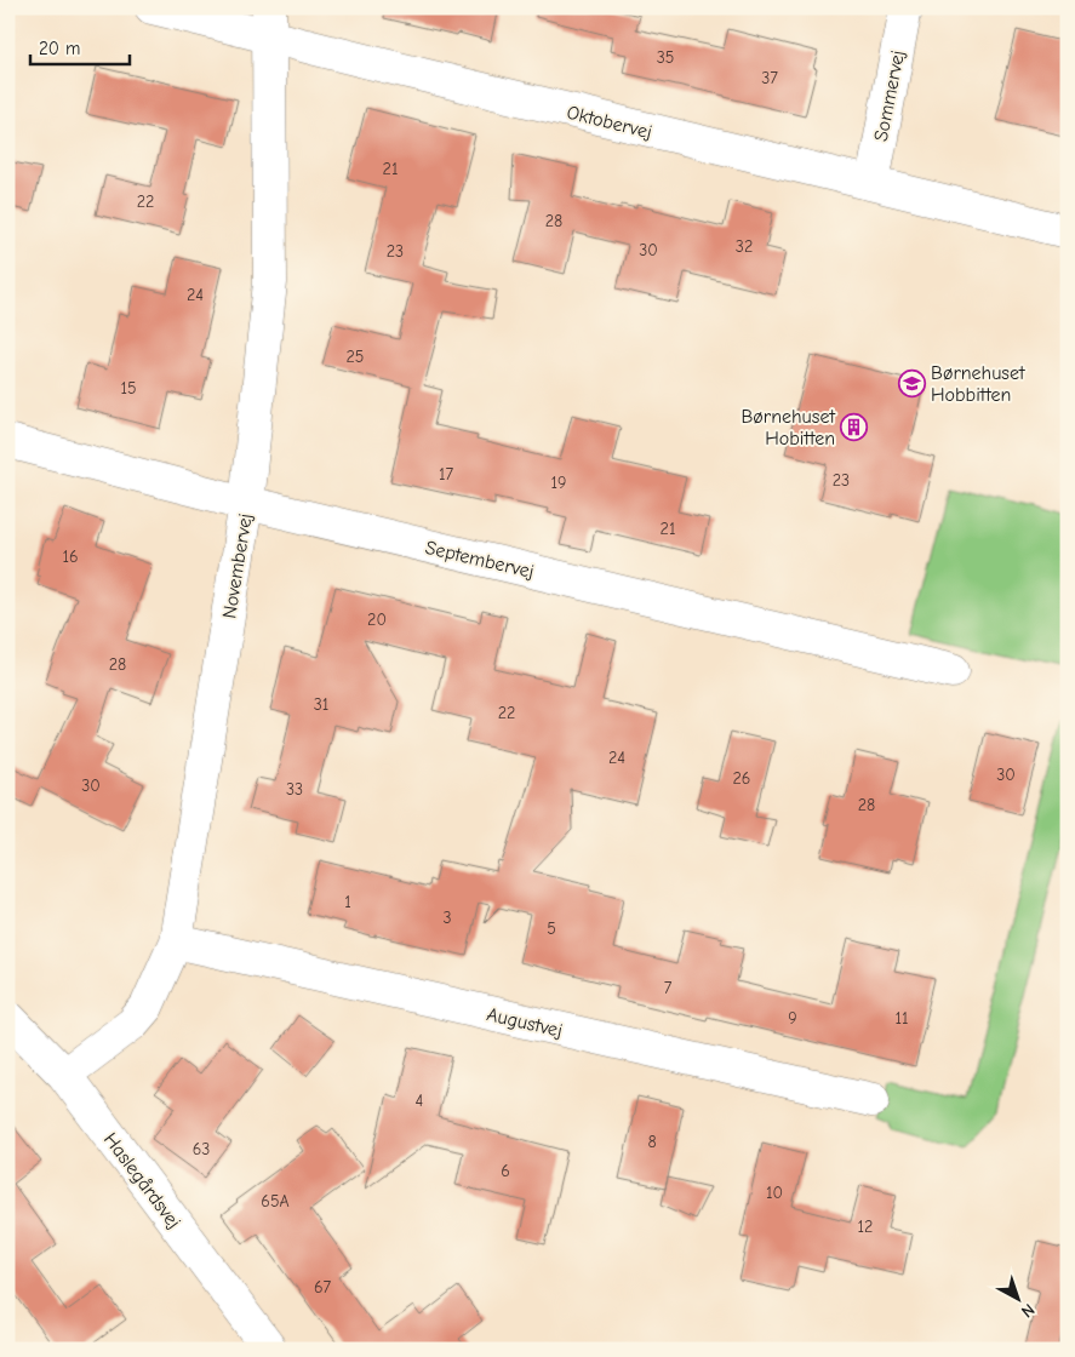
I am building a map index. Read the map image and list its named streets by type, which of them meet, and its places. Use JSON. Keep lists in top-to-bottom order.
{
  "streets": {
    "street": [
      "Sommervej",
      "Oktobervej",
      "Septembervej",
      "Novembervej",
      "Augustvej",
      "Haslegårdsvej"
    ]
  },
  "crossings": [
    ["Sommervej", "Oktobervej"],
    ["Oktobervej", "Novembervej"],
    ["Septembervej", "Novembervej"],
    ["Novembervej", "Augustvej"],
    ["Novembervej", "Haslegårdsvej"]
  ],
  "places": {
    "school or university": ["Børnehuset Hobbitten"],
    "building": ["Børnehuset Hobitten"]
  },
  "house_numbers": [
    "35",
    "37",
    "21",
    "22",
    "28",
    "32",
    "30",
    "23",
    "24",
    "25",
    "15",
    "17",
    "23",
    "19",
    "21",
    "16",
    "20",
    "28",
    "31",
    "22",
    "24",
    "30",
    "26",
    "30",
    "33",
    "28",
    "1",
    "3",
    "5",
    "7",
    "9",
    "11",
    "4",
    "8",
    "63",
    "6",
    "10",
    "65A",
    "12",
    "67"
  ],
  "scale_bar": "20 m",
  "north": "bottom right"
}
